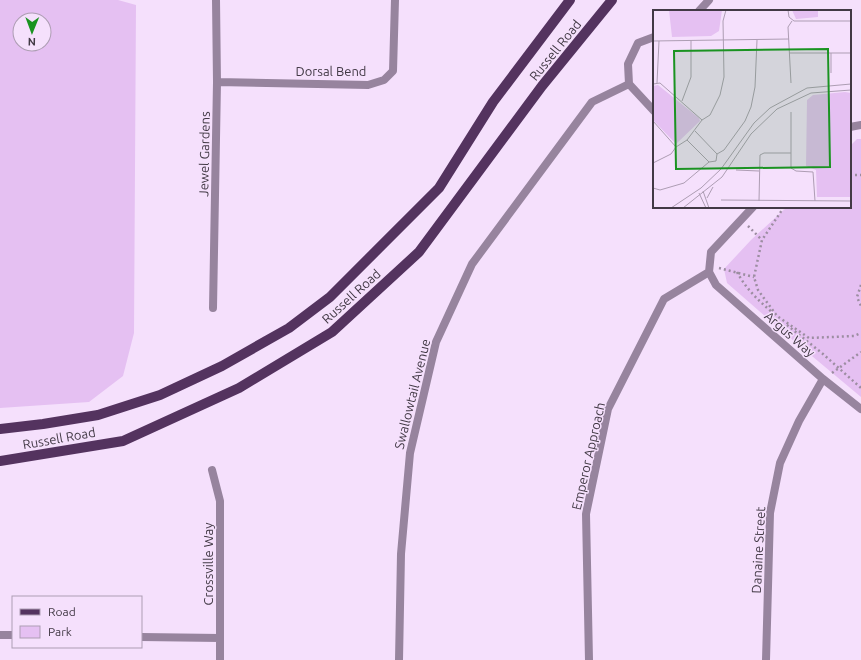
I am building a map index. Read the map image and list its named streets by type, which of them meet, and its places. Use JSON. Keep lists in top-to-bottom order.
{
  "streets": {
    "main road": ["Russell Road"],
    "street": [
      "Dorsal Bend",
      "Jewel Gardens",
      "Argus Way",
      "Swallowtail Avenue",
      "Emperor Approach",
      "Danaine Street",
      "Crossville Way"
    ]
  },
  "crossings": [
    ["Dorsal Bend", "Jewel Gardens"],
    ["Argus Way", "Emperor Approach"],
    ["Argus Way", "Danaine Street"]
  ],
  "legend": ["Road", "Park"],
  "north": "bottom"
}
